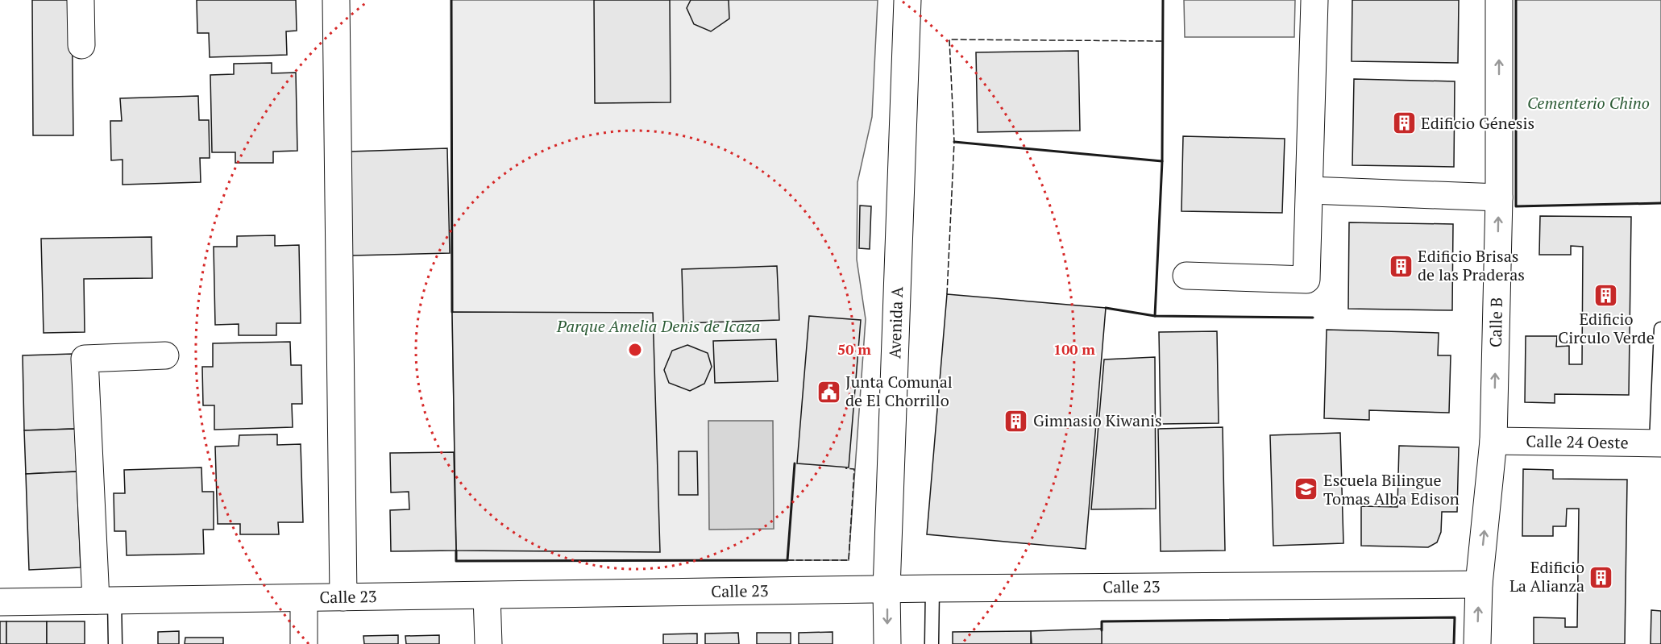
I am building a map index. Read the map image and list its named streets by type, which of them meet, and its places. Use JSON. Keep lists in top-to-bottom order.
{
  "streets": {
    "street": [
      "Avenida A",
      "Calle B",
      "Calle 24 Oeste",
      "Calle 23"
    ]
  },
  "crossings": [
    ["Avenida A", "Calle 23"],
    ["Calle B", "Calle 24 Oeste"],
    ["Calle B", "Calle 23"]
  ],
  "one_way": ["Calle B"],
  "parks": ["Cementerio Chino", "Parque Amelia Denis de Icaza"],
  "places": {
    "building": [
      "Edificio Génesis",
      "Edificio Brisas de las Praderas",
      "Edificio Circulo Verde",
      "Gimnasio Kiwanis",
      "Edificio La Alianza"
    ],
    "public building": ["Junta Comunal de El Chorrillo"],
    "school or university": ["Escuela Bilingue Tomas Alba Edison"]
  },
  "rings": ["50 m", "100 m"]
}
